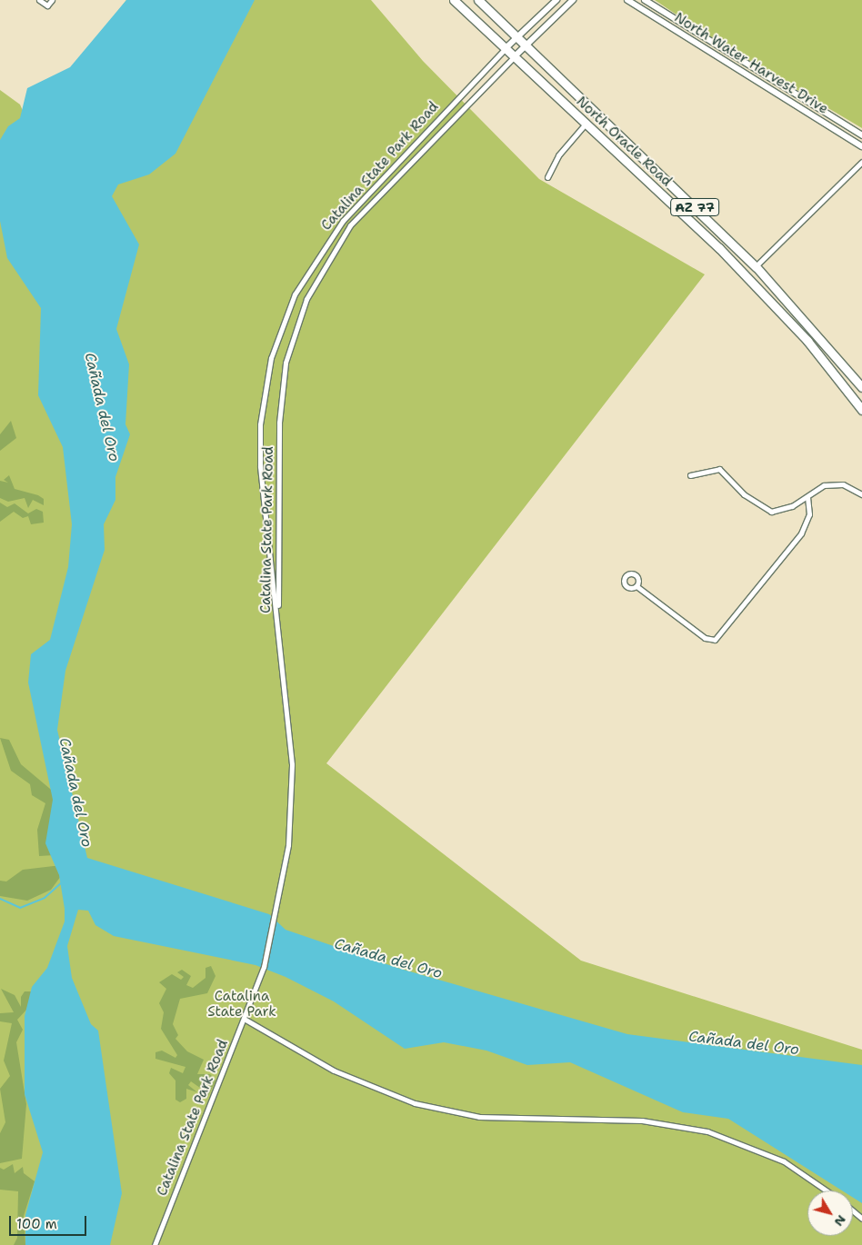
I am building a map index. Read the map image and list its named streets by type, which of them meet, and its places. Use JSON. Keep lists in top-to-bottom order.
{
  "streets": {
    "highway": ["North Oracle Road", "AZ 77"],
    "street": ["North Water Harvest Drive", "Catalina State Park Road"]
  },
  "crossings": [
    ["North Oracle Road", "Catalina State Park Road"]
  ],
  "water": ["Cañada del Oro"],
  "parks": ["Catalina State Park"],
  "scale_bar": "100 m",
  "north": "bottom right"
}
